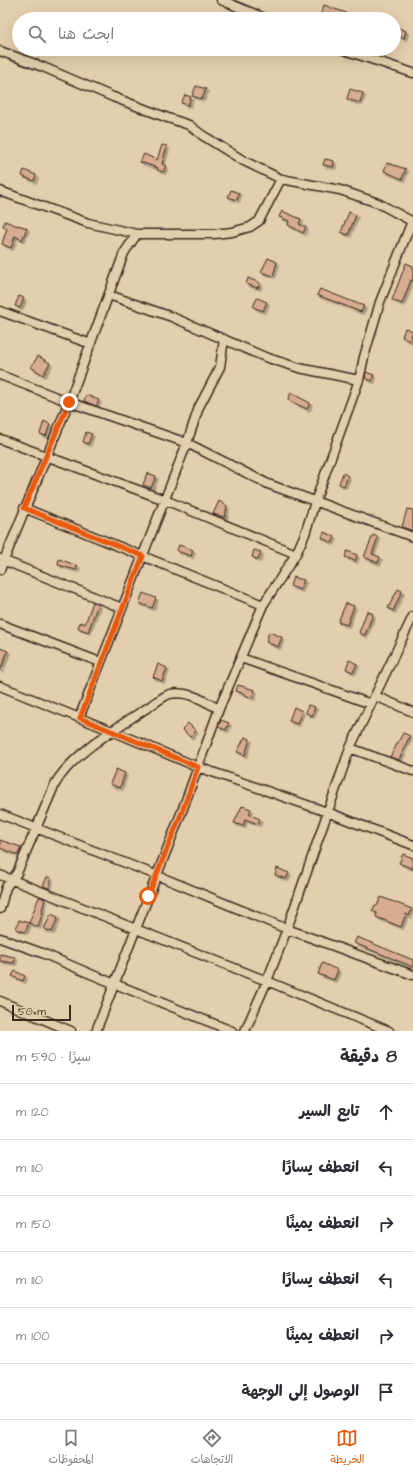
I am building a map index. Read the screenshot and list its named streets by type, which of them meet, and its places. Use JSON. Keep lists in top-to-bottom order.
{
  "scale_bar": "50 m",
  "page": {
    "search": "ابحث هنا",
    "scale": "50 m",
    "heading": ["8 دقيقة", "سيرًا · 590 m"],
    "list": [
      ["تابع السير", "120 m"],
      ["انعطف يسارًا", "110 m"],
      ["انعطف يمينًا", "150 m"],
      ["انعطف يسارًا", "110 m"],
      ["انعطف يمينًا", "100 m"],
      "الوصول إلى الوجهة"
    ],
    "nav": ["الخريطة", "الاتجاهات", "المحفوظات"]
  }
}
